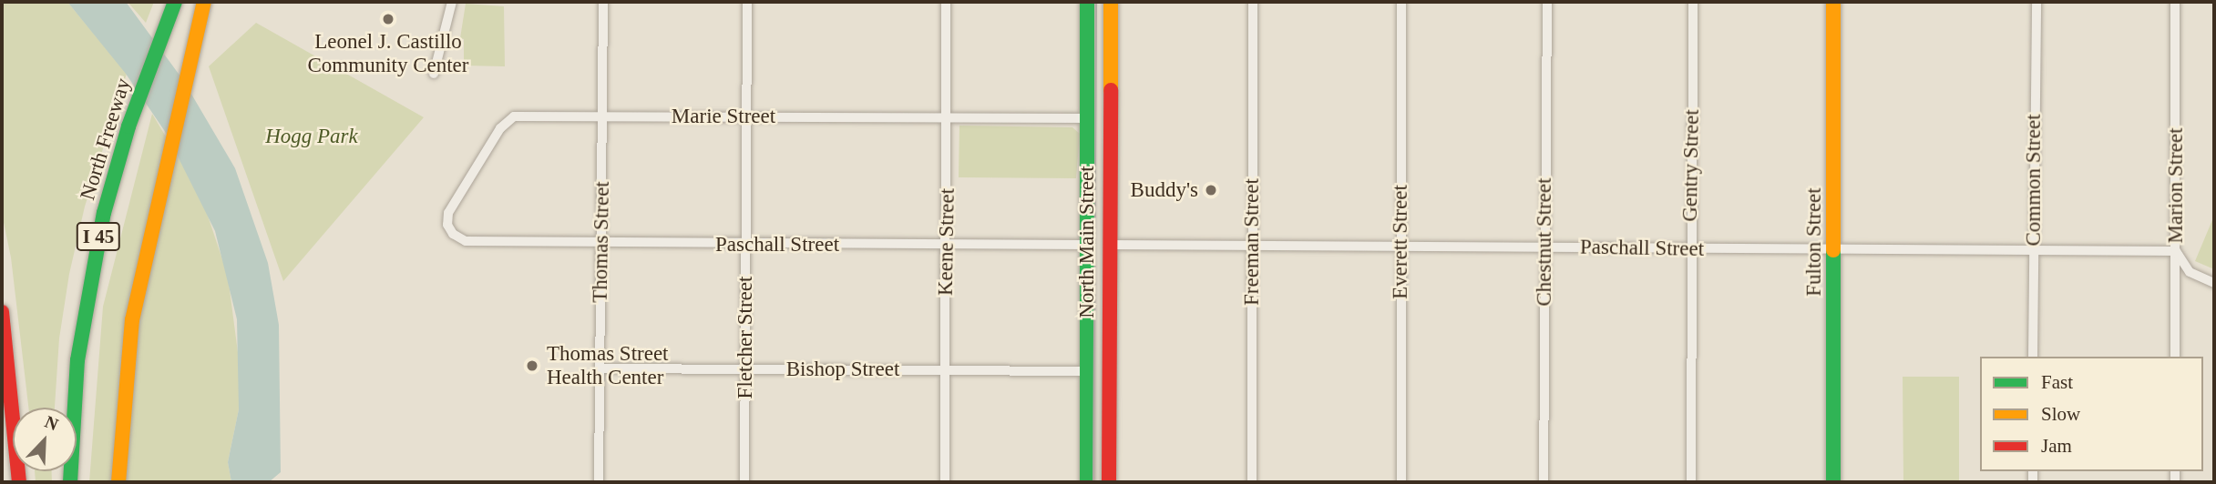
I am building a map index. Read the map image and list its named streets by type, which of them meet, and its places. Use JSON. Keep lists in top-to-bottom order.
{
  "streets": {
    "main road": [
      "North Freeway",
      "I 45",
      "North Main Street",
      "Fulton Street"
    ],
    "street": [
      "Marie Street",
      "Gentry Street",
      "Common Street",
      "Marion Street",
      "Thomas Street",
      "Keene Street",
      "Freeman Street",
      "Everett Street",
      "Chestnut Street",
      "Paschall Street",
      "Fletcher Street",
      "Bishop Street"
    ]
  },
  "crossings": [
    ["Marie Street", "Thomas Street"],
    ["Marie Street", "Keene Street"],
    ["Marie Street", "North Main Street"],
    ["Marie Street", "Paschall Street"],
    ["Marie Street", "Fletcher Street"],
    ["Gentry Street", "Paschall Street"],
    ["Common Street", "Paschall Street"],
    ["Marion Street", "Paschall Street"],
    ["Thomas Street", "Paschall Street"],
    ["Thomas Street", "Bishop Street"],
    ["Keene Street", "Paschall Street"],
    ["Keene Street", "Bishop Street"],
    ["North Main Street", "Paschall Street"],
    ["North Main Street", "Bishop Street"],
    ["Freeman Street", "Paschall Street"],
    ["Everett Street", "Paschall Street"],
    ["Chestnut Street", "Paschall Street"],
    ["Fulton Street", "Paschall Street"],
    ["Paschall Street", "Fletcher Street"],
    ["Fletcher Street", "Bishop Street"]
  ],
  "parks": ["Hogg Park"],
  "places": ["Leonel J. Castillo Community Center", "Buddy's", "Thomas Street Health Center"],
  "legend": ["Fast", "Slow", "Jam"],
  "north": "top right"
}
